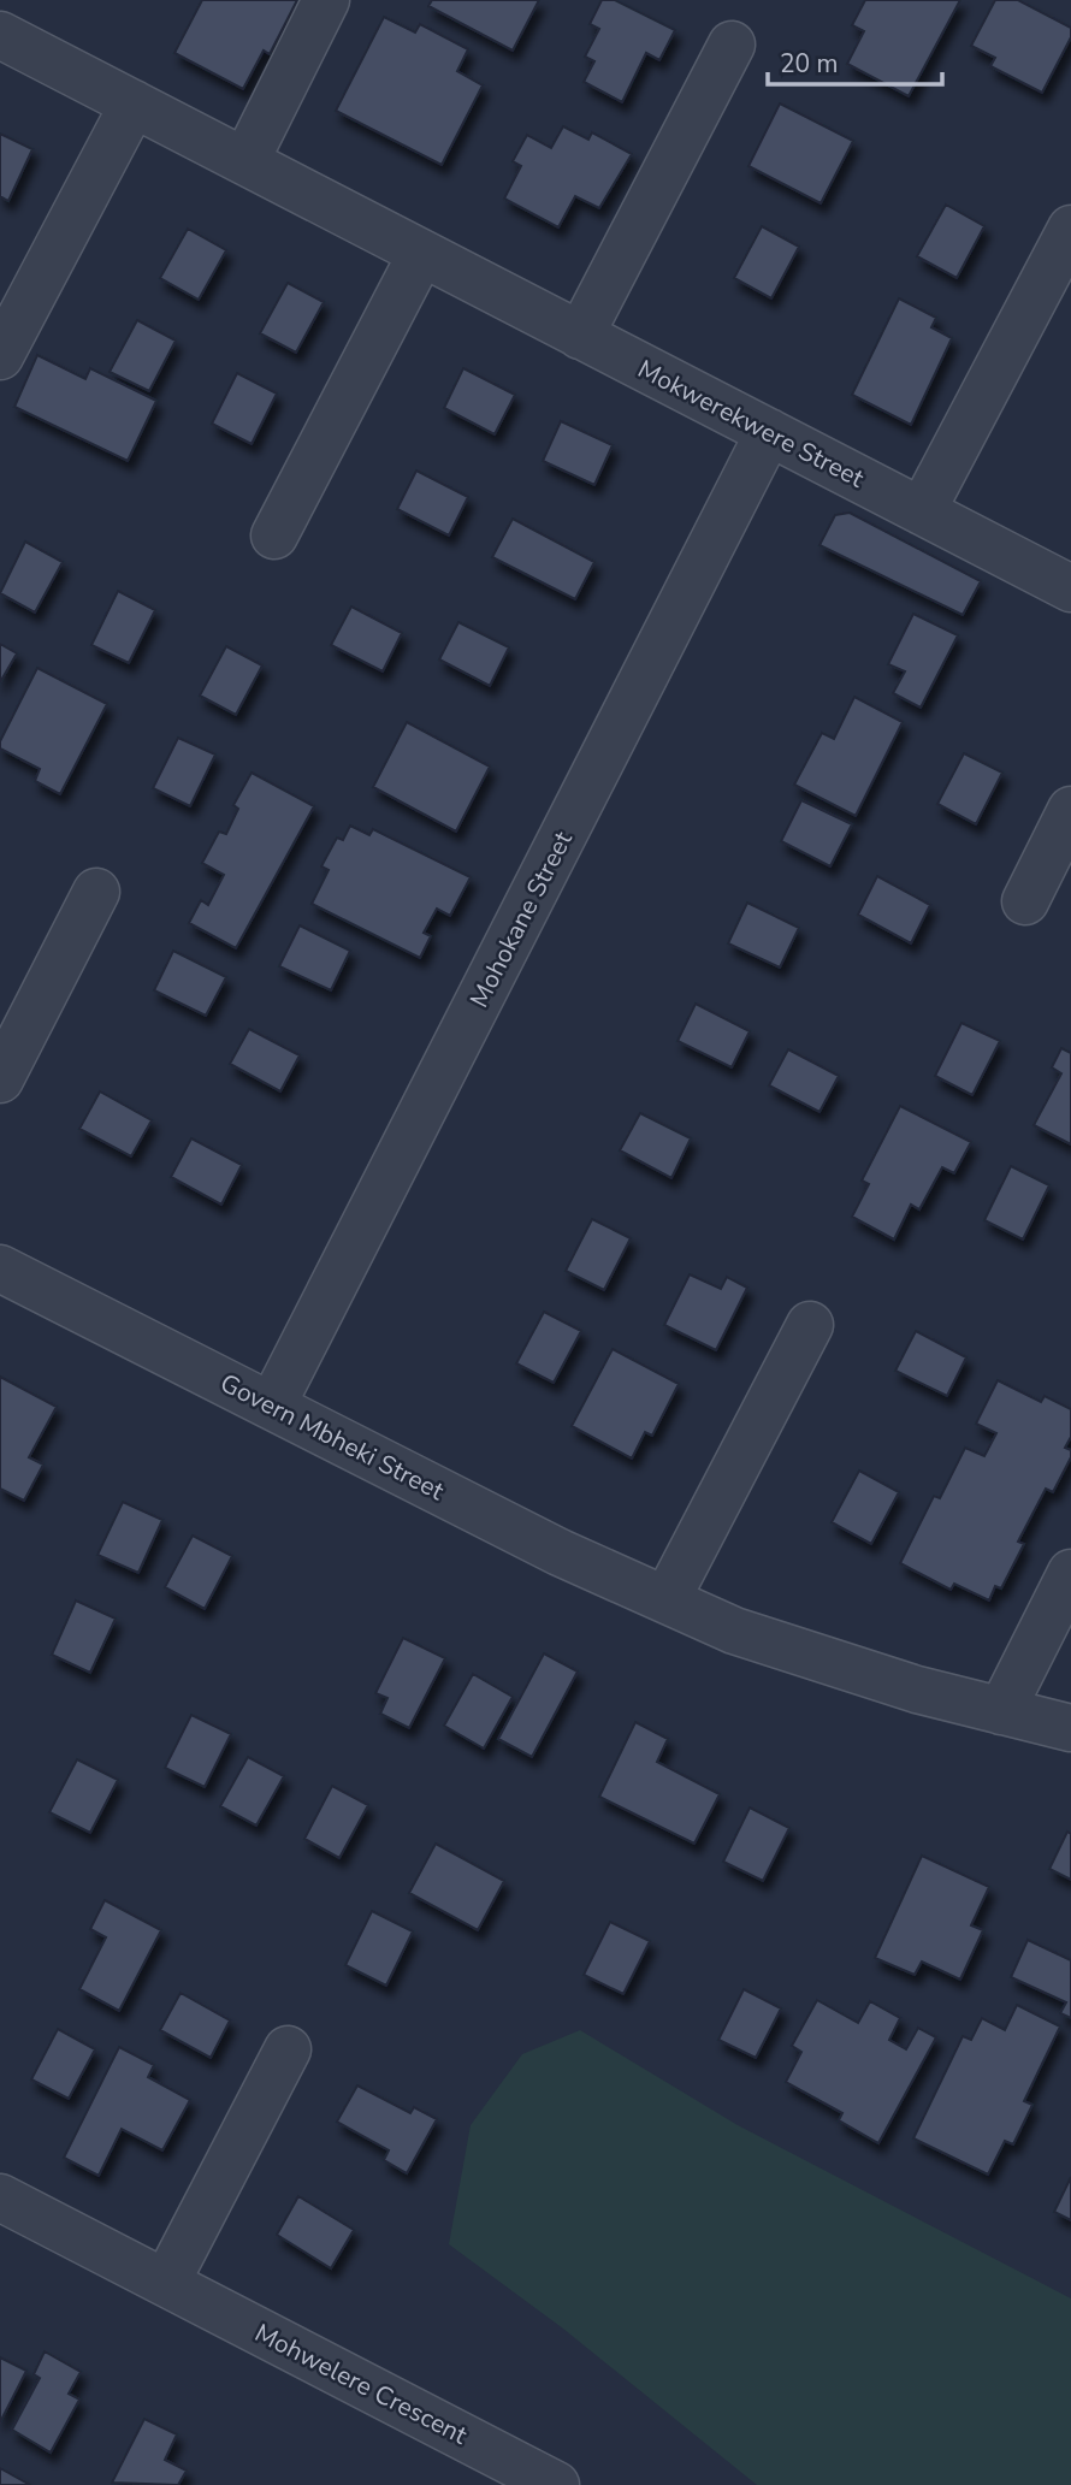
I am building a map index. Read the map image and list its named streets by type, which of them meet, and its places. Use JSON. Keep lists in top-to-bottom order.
{
  "streets": {
    "street": [
      "Mokwerekwere Street",
      "Mohokane Street",
      "Govern Mbheki Street",
      "Mohwelere Crescent"
    ]
  },
  "crossings": [
    ["Mokwerekwere Street", "Mohokane Street"],
    ["Mohokane Street", "Govern Mbheki Street"]
  ],
  "scale_bar": "20 m"
}
